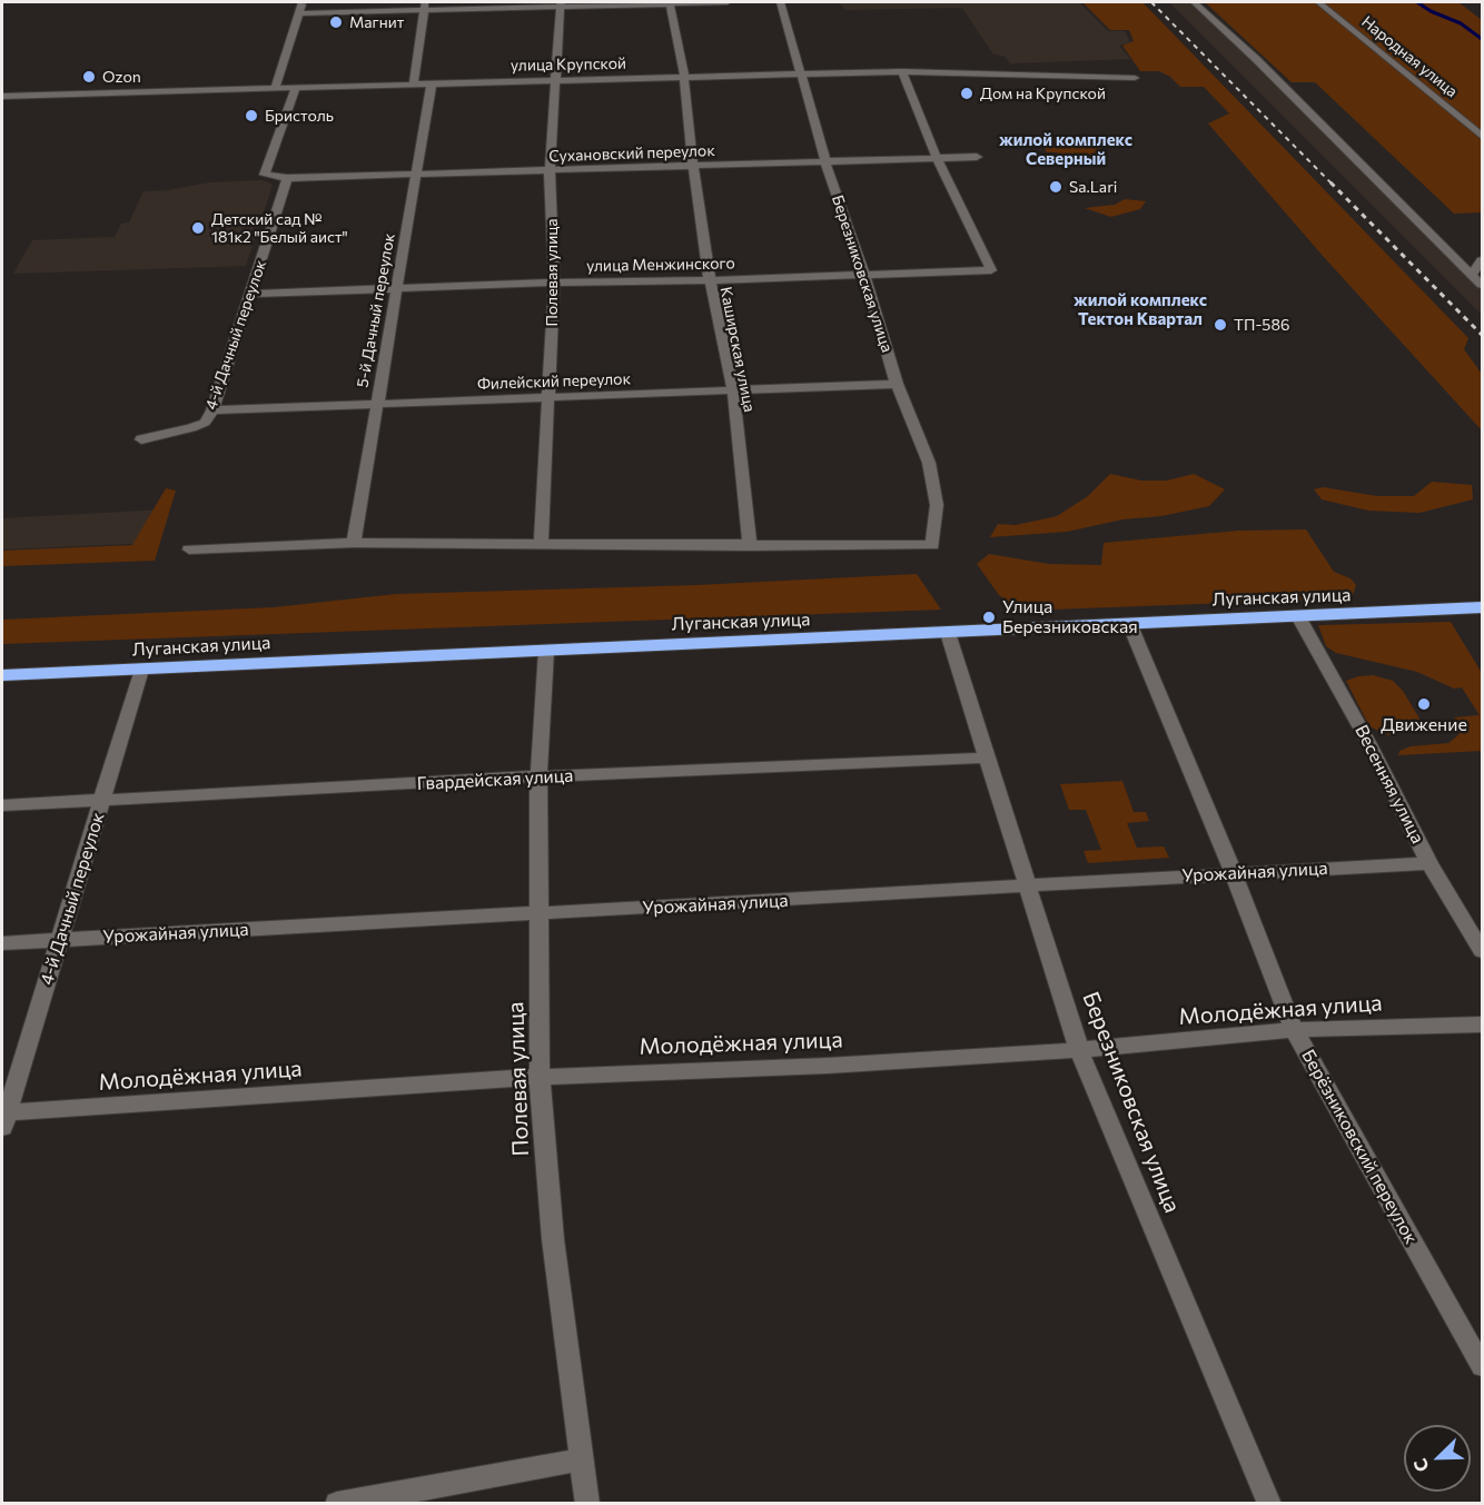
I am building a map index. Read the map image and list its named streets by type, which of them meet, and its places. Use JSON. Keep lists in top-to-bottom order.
{
  "streets": {
    "highway": ["Луганская улица"],
    "street": [
      "Народная улица",
      "улица Крупской",
      "Сухановский переулок",
      "улица Менжинского",
      "Полевая улица",
      "Березниковская улица",
      "5-й Дачный переулок",
      "4-й Дачный переулок",
      "Каширская улица",
      "Филейский переулок",
      "Гвардейская улица",
      "Весенняя улица",
      "Урожайная улица",
      "Молодёжная улица",
      "Берёзниковский переулок"
    ]
  },
  "crossings": [
    ["улица Крупской", "Полевая улица"],
    ["улица Крупской", "Березниковская улица"],
    ["улица Крупской", "5-й Дачный переулок"],
    ["улица Крупской", "Каширская улица"],
    ["Сухановский переулок", "улица Менжинского"],
    ["Сухановский переулок", "Полевая улица"],
    ["Сухановский переулок", "Березниковская улица"],
    ["Сухановский переулок", "5-й Дачный переулок"],
    ["Сухановский переулок", "4-й Дачный переулок"],
    ["Сухановский переулок", "Каширская улица"],
    ["улица Менжинского", "Полевая улица"],
    ["улица Менжинского", "Березниковская улица"],
    ["улица Менжинского", "5-й Дачный переулок"],
    ["улица Менжинского", "4-й Дачный переулок"],
    ["улица Менжинского", "Каширская улица"],
    ["Полевая улица", "Филейский переулок"],
    ["Полевая улица", "Луганская улица"],
    ["Полевая улица", "Гвардейская улица"],
    ["Полевая улица", "Урожайная улица"],
    ["Полевая улица", "Молодёжная улица"],
    ["Березниковская улица", "Каширская улица"],
    ["Березниковская улица", "Филейский переулок"],
    ["Березниковская улица", "Луганская улица"],
    ["Березниковская улица", "Гвардейская улица"],
    ["Березниковская улица", "Урожайная улица"],
    ["Березниковская улица", "Молодёжная улица"],
    ["5-й Дачный переулок", "Филейский переулок"],
    ["4-й Дачный переулок", "Филейский переулок"],
    ["4-й Дачный переулок", "Луганская улица"],
    ["4-й Дачный переулок", "Гвардейская улица"],
    ["4-й Дачный переулок", "Урожайная улица"],
    ["4-й Дачный переулок", "Молодёжная улица"],
    ["Каширская улица", "Филейский переулок"],
    ["Луганская улица", "Весенняя улица"],
    ["Луганская улица", "Берёзниковский переулок"],
    ["Весенняя улица", "Урожайная улица"],
    ["Урожайная улица", "Берёзниковский переулок"],
    ["Молодёжная улица", "Берёзниковский переулок"]
  ],
  "districts": ["жилой комплекс Северный", "жилой комплекс Тектон Квартал"],
  "places": [
    "Магнит",
    "Ozon",
    "Дом на Крупской",
    "Бристоль",
    "Sa.Lari",
    "Детский сад № 181к2 \"Белый аист\"",
    "ТП-586",
    "Улица Березниковская",
    "Движение"
  ],
  "north": "bottom left"
}
